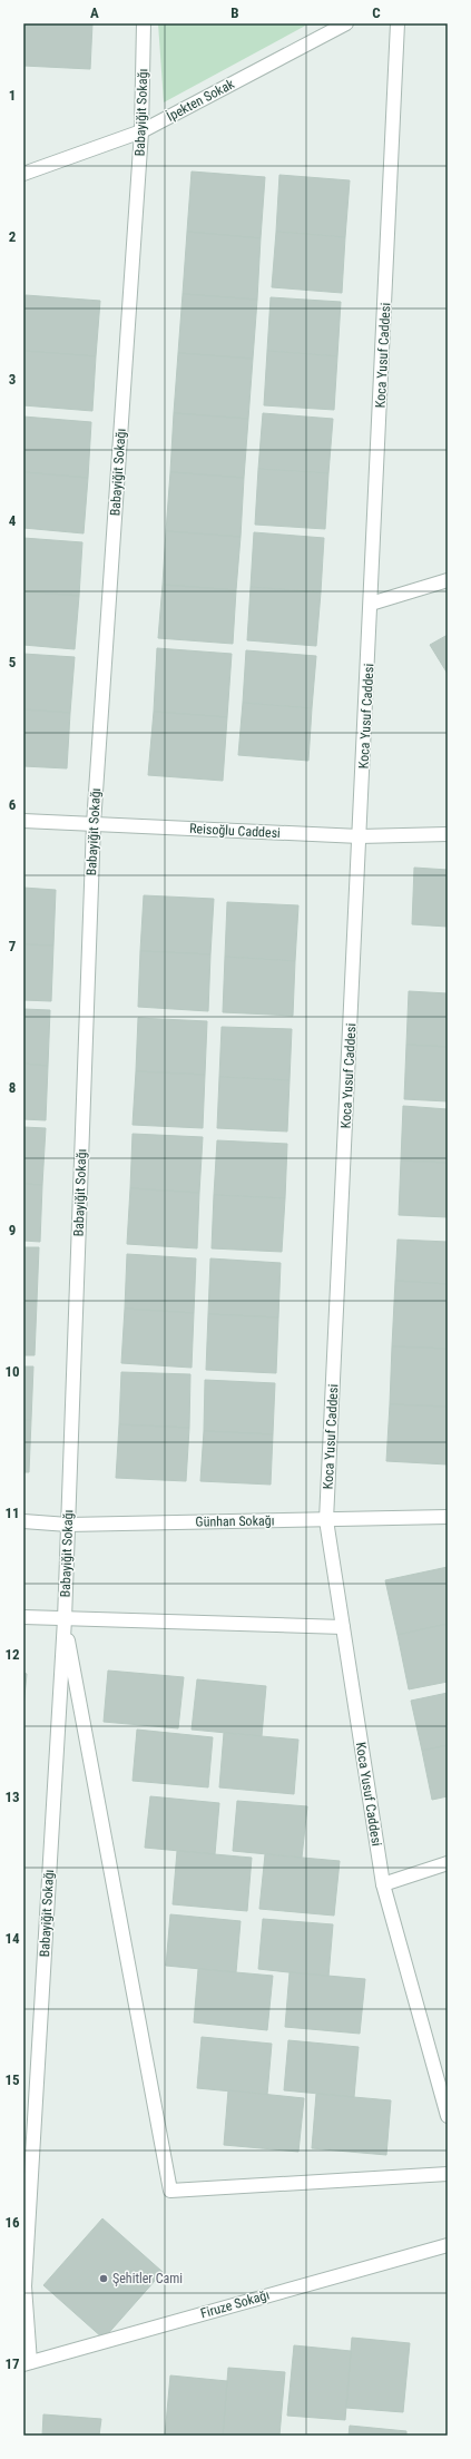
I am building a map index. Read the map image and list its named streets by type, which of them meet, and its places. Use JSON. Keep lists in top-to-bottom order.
{
  "streets": {
    "street": [
      "İpekten Sokak",
      "Babayiğit Sokağı",
      "Koca Yusuf Caddesi",
      "Reisoğlu Caddesi",
      "Günhan Sokağı",
      "Firuze Sokağı"
    ]
  },
  "crossings": [
    ["İpekten Sokak", "Babayiğit Sokağı"],
    ["Babayiğit Sokağı", "Reisoğlu Caddesi"],
    ["Babayiğit Sokağı", "Günhan Sokağı"],
    ["Babayiğit Sokağı", "Firuze Sokağı"],
    ["Koca Yusuf Caddesi", "Reisoğlu Caddesi"],
    ["Koca Yusuf Caddesi", "Günhan Sokağı"]
  ],
  "places": ["Şehitler Cami"],
  "grid": {
    "columns": ["A", "B", "C"],
    "rows": [
      "1",
      "2",
      "3",
      "4",
      "5",
      "6",
      "7",
      "8",
      "9",
      "10",
      "11",
      "12",
      "13",
      "14",
      "15",
      "16",
      "17"
    ]
  }
}
